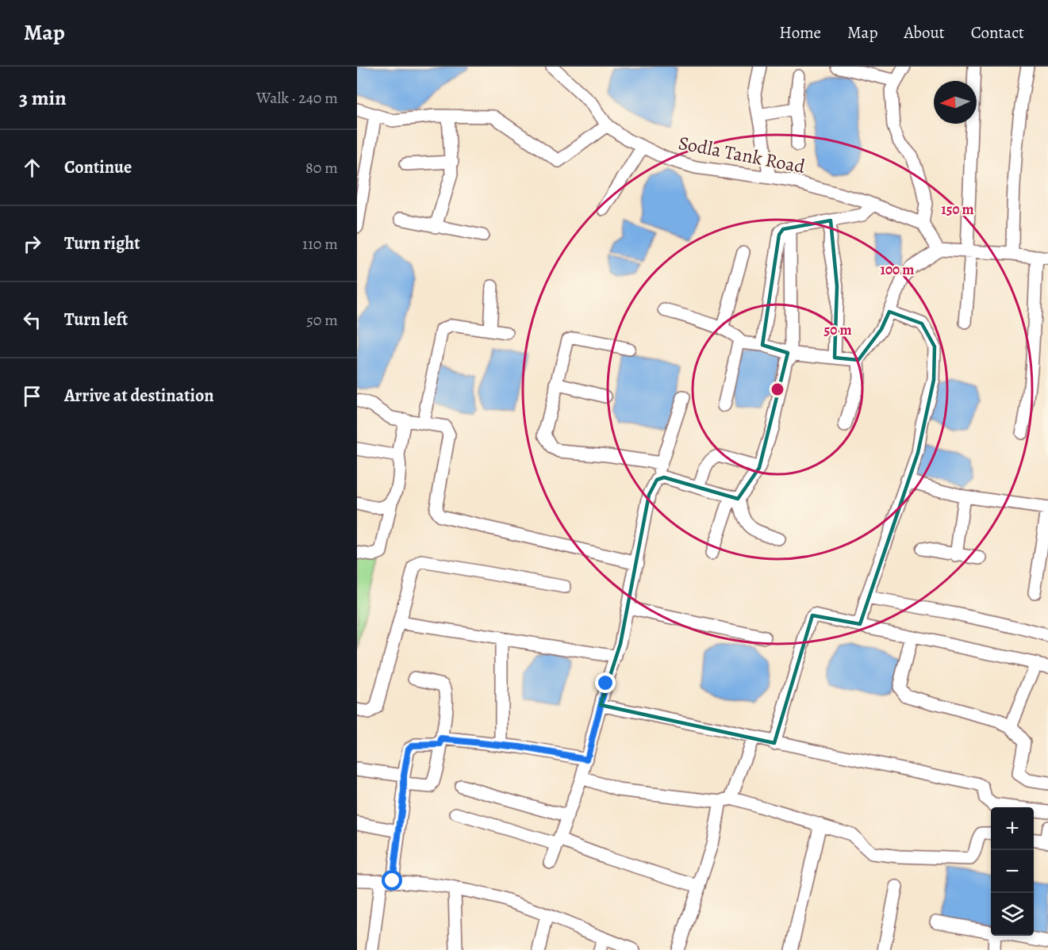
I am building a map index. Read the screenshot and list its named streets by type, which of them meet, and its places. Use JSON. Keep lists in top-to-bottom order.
{
  "streets": {
    "street": ["Sodla Tank Road"]
  },
  "north": "left",
  "page": {
    "header": "Map",
    "nav": [
      "Home",
      "Map",
      "About",
      "Contact"
    ],
    "heading": ["3 min", "Walk · 240 m"],
    "list": [
      ["Continue", "80 m"],
      ["Turn right", "110 m"],
      ["Turn left", "50 m"],
      "Arrive at destination"
    ],
    "map_buttons": ["+", "−"]
  },
  "rings": ["150 m", "100 m", "50 m"]
}
